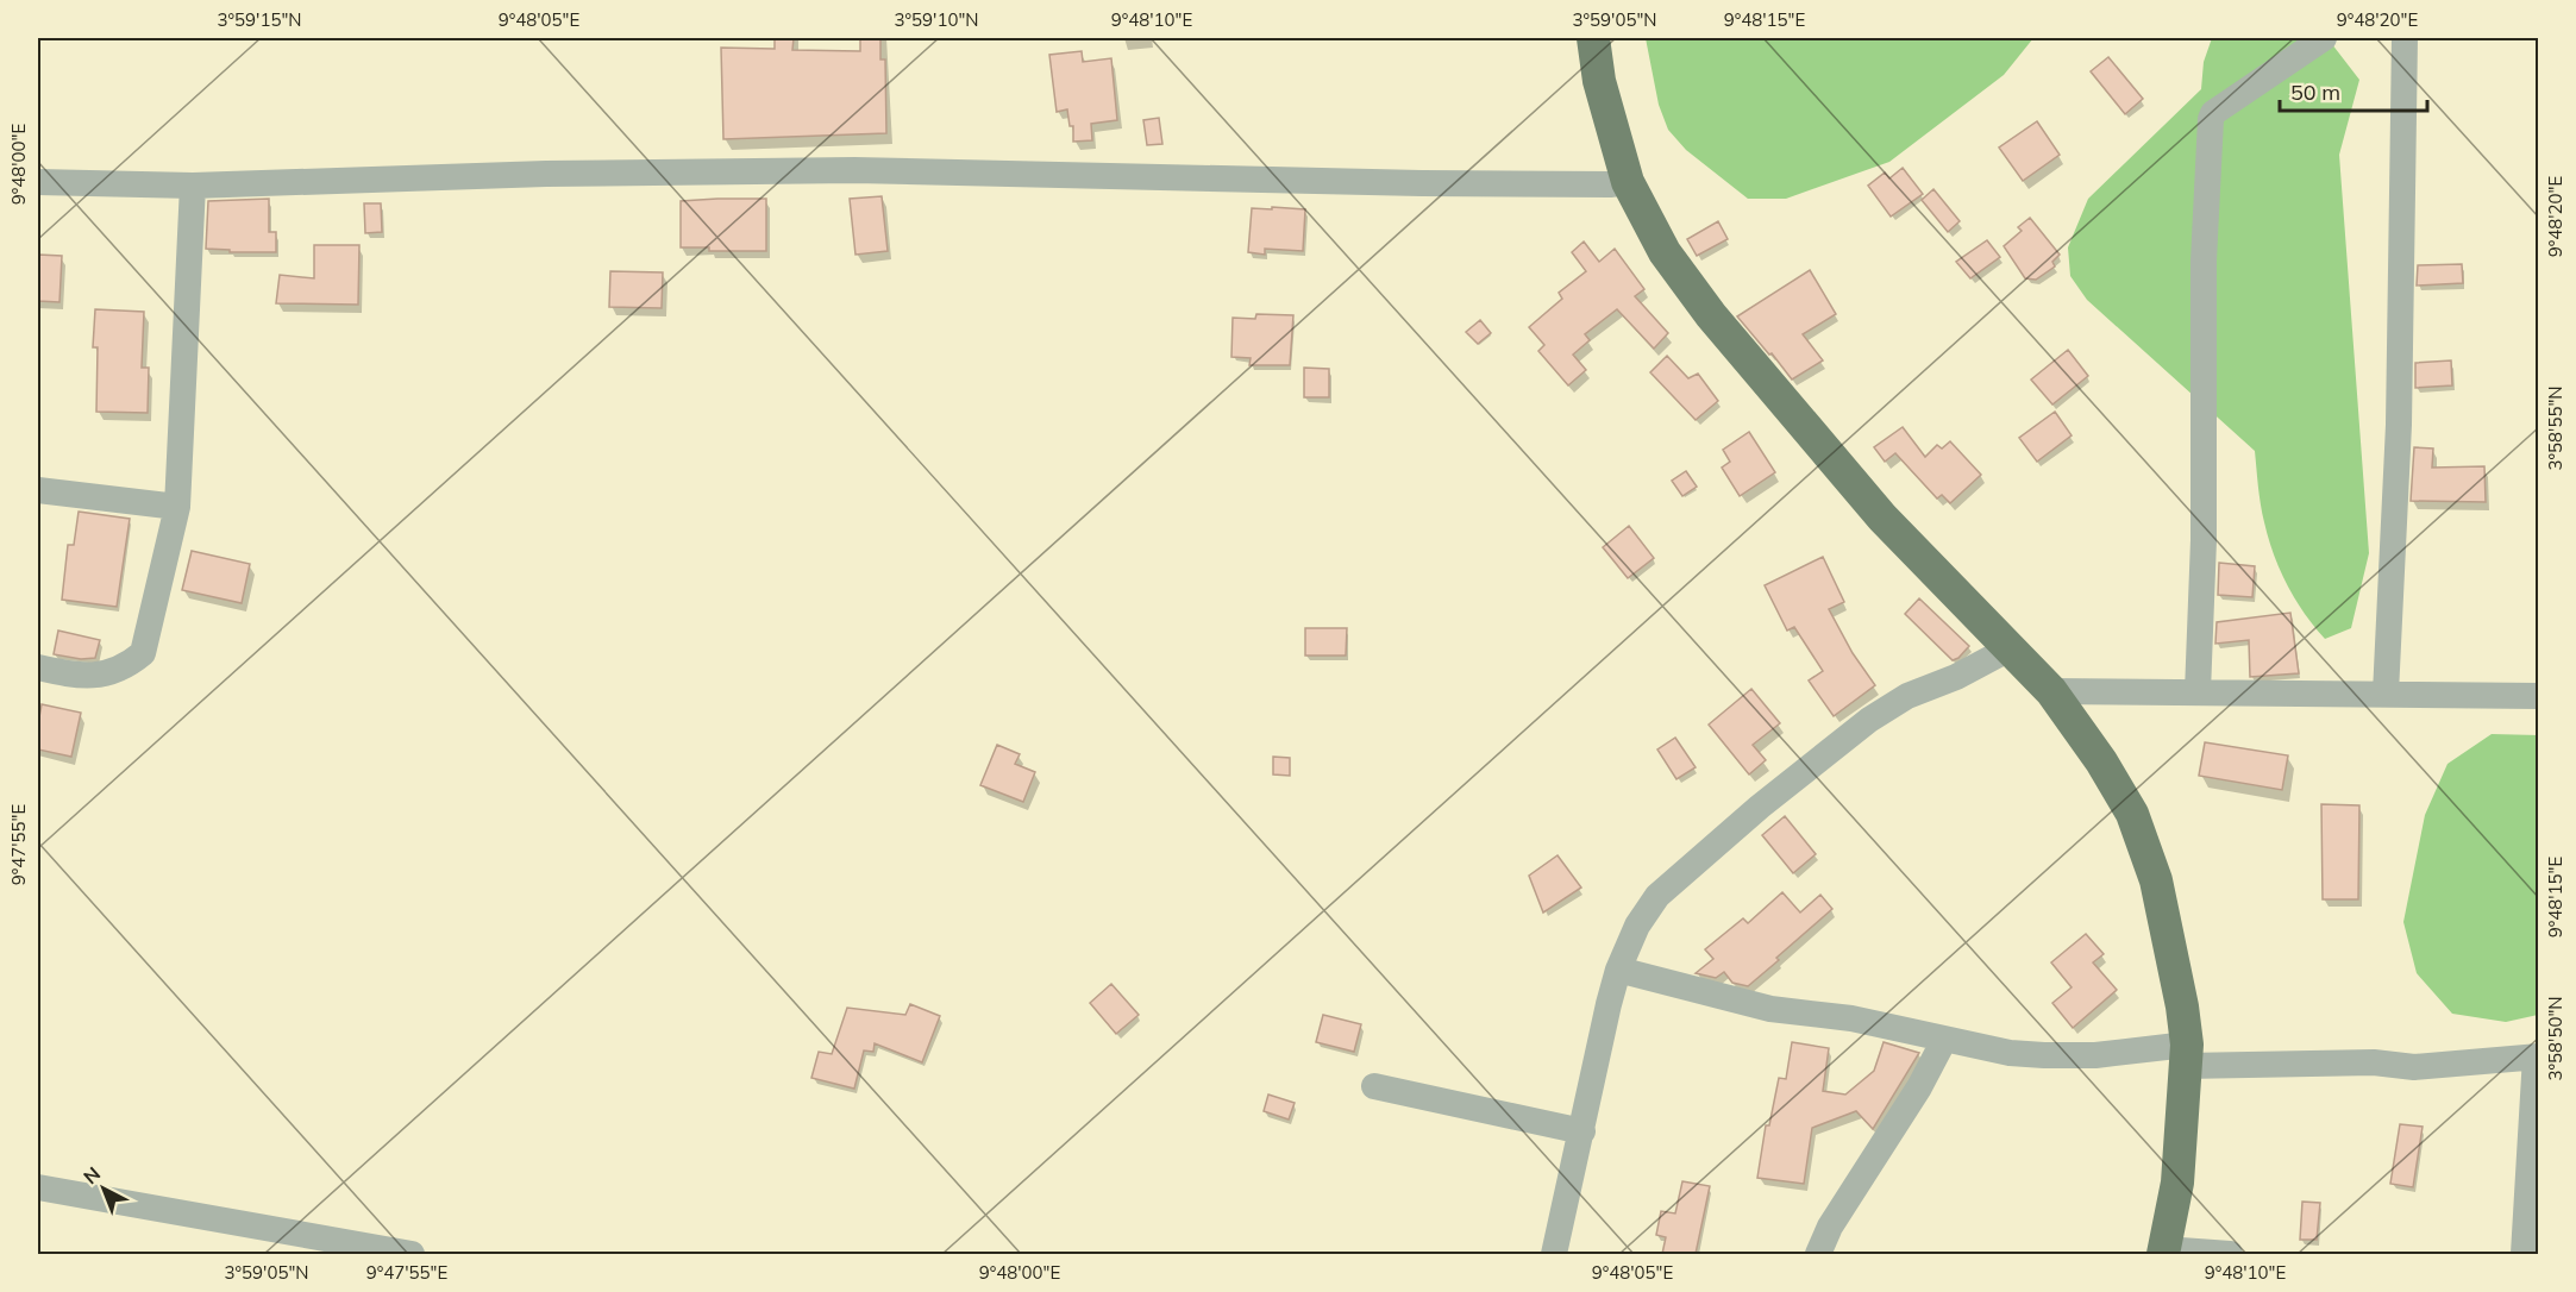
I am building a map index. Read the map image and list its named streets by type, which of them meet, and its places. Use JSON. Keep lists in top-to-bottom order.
{
  "scale_bar": "50 m",
  "north": "top left",
  "coordinates": [
    "3°59'15\"N",
    "9°48'05\"E",
    "3°59'10\"N",
    "9°48'10\"E",
    "3°59'05\"N",
    "9°48'15\"E",
    "9°48'20\"E",
    "9°48'00\"E",
    "3°58'55\"N",
    "9°47'55\"E",
    "3°58'50\"N"
  ]
}
